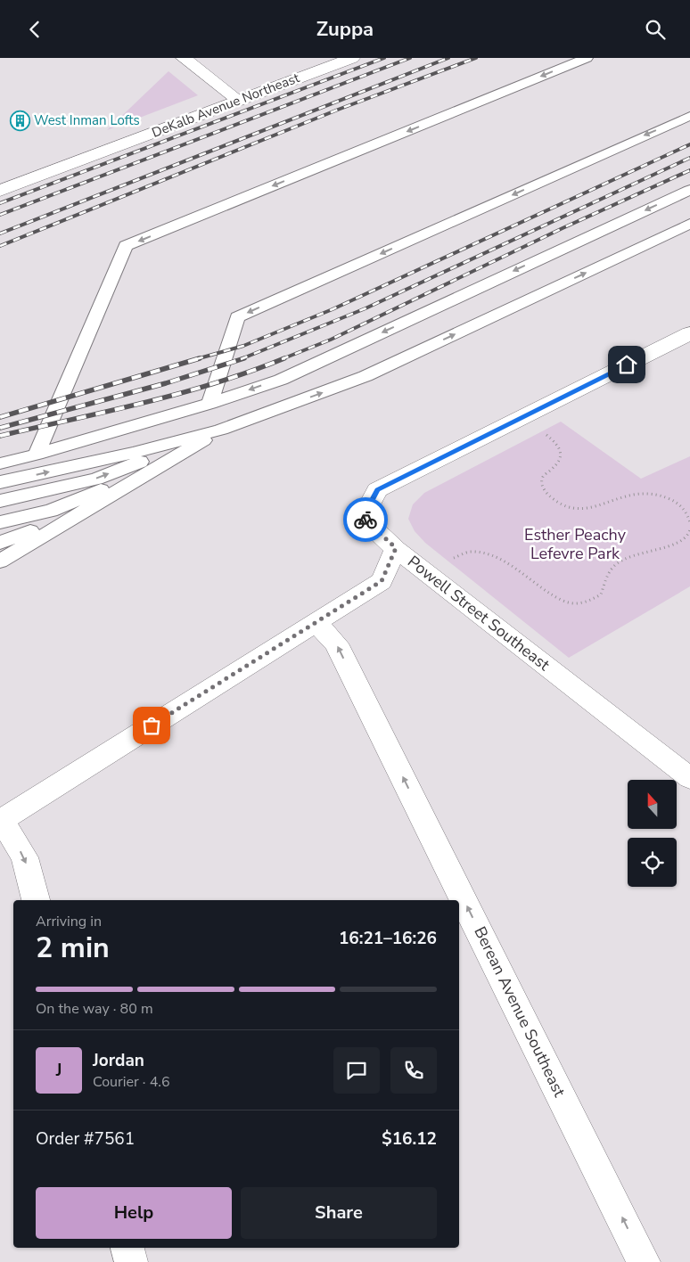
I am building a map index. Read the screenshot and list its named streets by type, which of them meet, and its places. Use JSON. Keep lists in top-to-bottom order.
{
  "streets": {
    "street": ["DeKalb Avenue Northeast", "Powell Street Southeast", "Berean Avenue Southeast"]
  },
  "one_way": ["Berean Avenue Southeast"],
  "parks": ["Esther Peachy Lefevre Park"],
  "places": {
    "building": ["West Inman Lofts"]
  },
  "north": "top",
  "page": {
    "header": "Zuppa",
    "heading": ["2 min", "Arriving in", "16:21–16:26"],
    "panel": [
      "Jordan",
      "Courier · 4.6",
      "Order #7561",
      "$16.12"
    ],
    "bar": "On the way · 80 m",
    "round": "J",
    "buttons": ["Help", "Share"]
  }
}
